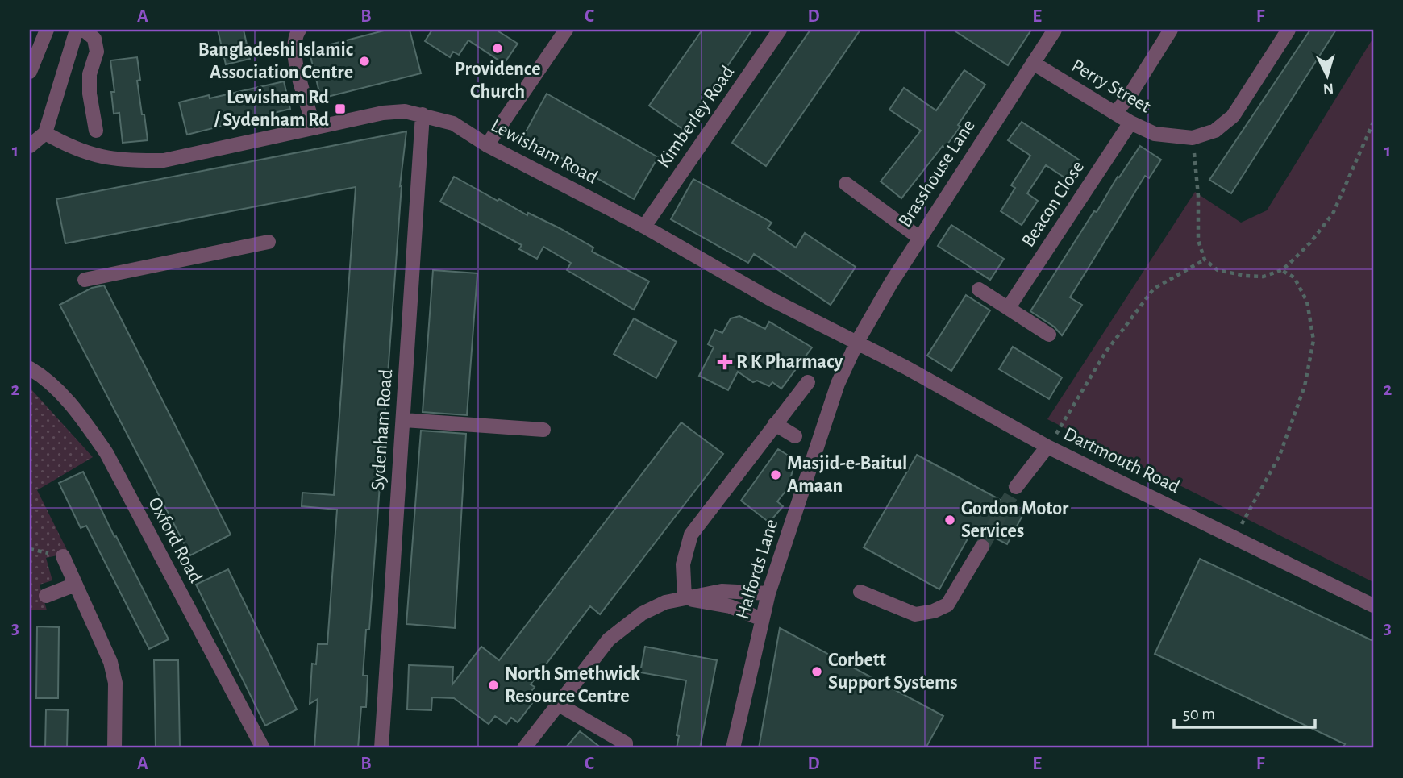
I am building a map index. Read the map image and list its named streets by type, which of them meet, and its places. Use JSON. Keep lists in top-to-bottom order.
{
  "streets": {
    "street": [
      "Perry Street",
      "Kimberley Road",
      "Lewisham Road",
      "Brasshouse Lane",
      "Beacon Close",
      "Sydenham Road",
      "Dartmouth Road",
      "Oxford Road",
      "Halfords Lane"
    ]
  },
  "crossings": [
    ["Perry Street", "Brasshouse Lane"],
    ["Perry Street", "Beacon Close"],
    ["Kimberley Road", "Lewisham Road"],
    ["Lewisham Road", "Brasshouse Lane"],
    ["Lewisham Road", "Sydenham Road"],
    ["Lewisham Road", "Dartmouth Road"],
    ["Lewisham Road", "Halfords Lane"],
    ["Brasshouse Lane", "Dartmouth Road"],
    ["Brasshouse Lane", "Halfords Lane"],
    ["Dartmouth Road", "Halfords Lane"]
  ],
  "places": {
    "other": [
      "Providence Church",
      "Bangladeshi Islamic Association Centre",
      "Masjid-e-Baitul Amaan",
      "Gordon Motor Services",
      "Corbett Support Systems",
      "North Smethwick Resource Centre"
    ],
    "transit": ["Lewisham Rd / Sydenham Rd"],
    "health": ["R K Pharmacy"]
  },
  "scale_bar": "50 m",
  "north": "bottom",
  "grid": {
    "columns": [
      "A",
      "B",
      "C",
      "D",
      "E",
      "F"
    ],
    "rows": ["1", "2", "3"]
  }
}
